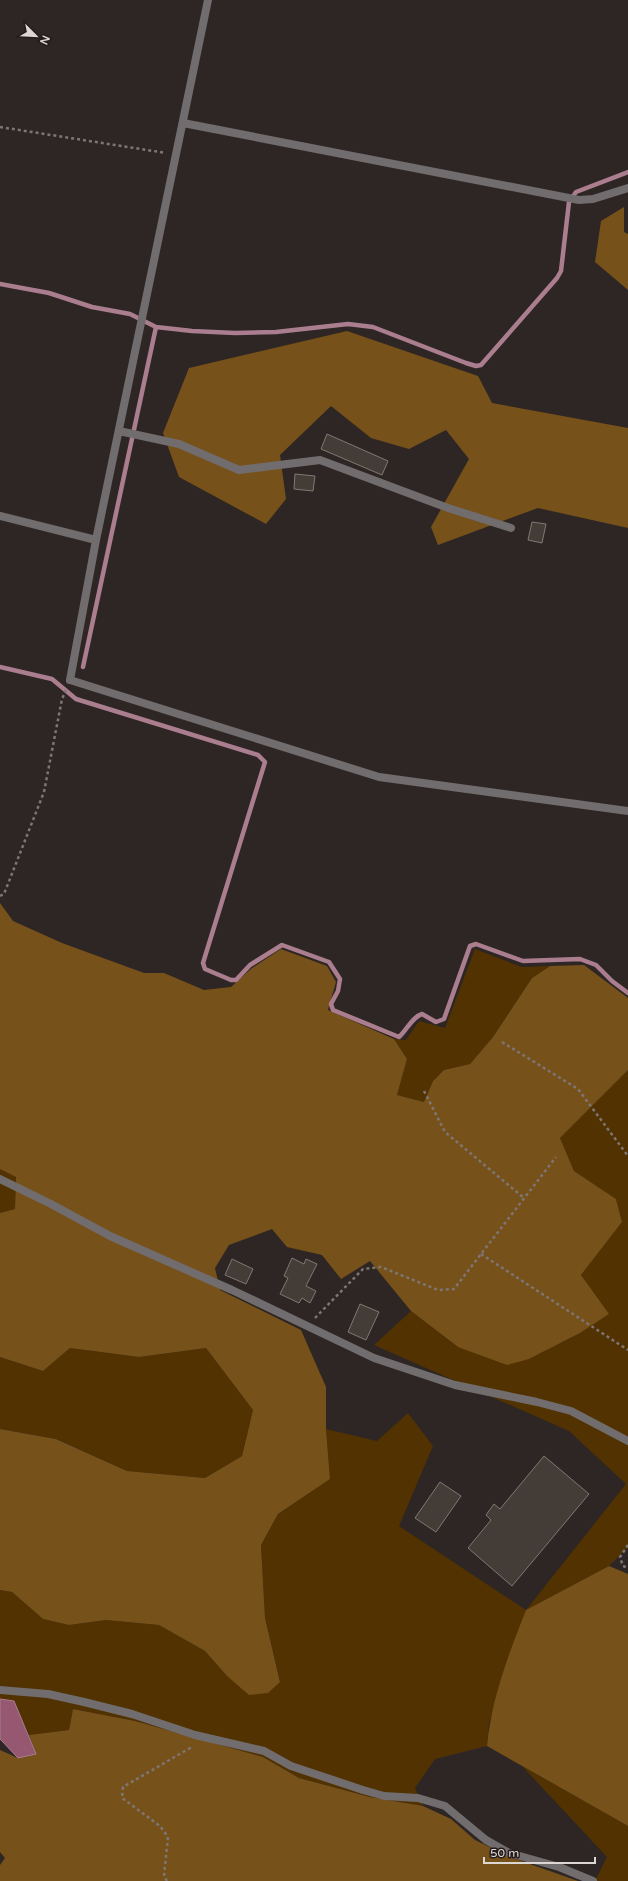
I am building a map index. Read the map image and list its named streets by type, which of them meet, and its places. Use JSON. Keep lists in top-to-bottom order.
{
  "scale_bar": "50 m",
  "north": "bottom right"
}
